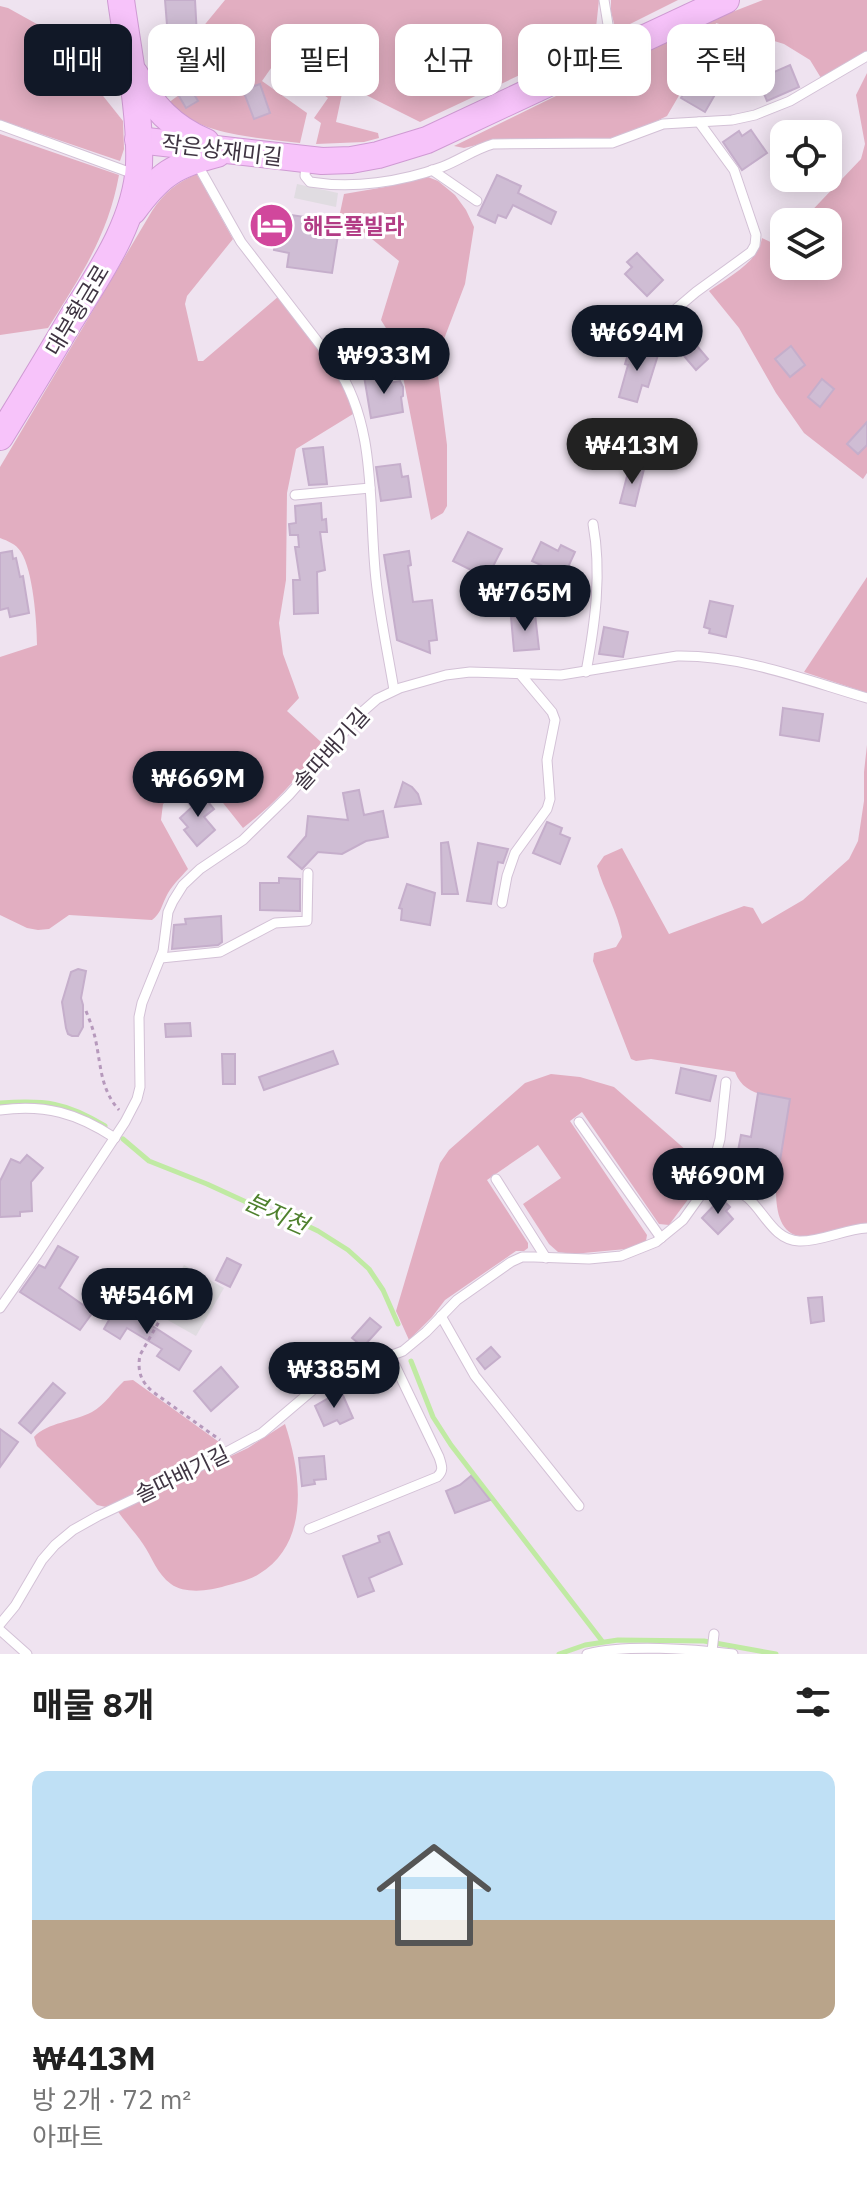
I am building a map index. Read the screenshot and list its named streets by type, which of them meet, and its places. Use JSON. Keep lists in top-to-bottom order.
{
  "streets": {
    "street": ["작은상재미길", "대부황금로"],
    "lane": ["솔따배기길"]
  },
  "crossings": [
    ["작은상재미길", "대부황금로"]
  ],
  "water": ["분지천"],
  "places": {
    "hotel": ["해든풀빌라"]
  },
  "page": {
    "chip": [
      "매매",
      "월세",
      "필터",
      "신규",
      "아파트",
      "주택"
    ],
    "price": [
      "₩694M",
      "₩933M",
      "₩413M",
      "₩765M",
      "₩669M",
      "₩690M",
      "₩546M",
      "₩385M"
    ],
    "heading": "매물 8개",
    "list": [
      {
        "name": "₩413M",
        "note": "방 2개 · 72 m² · 아파트"
      }
    ]
  }
}
